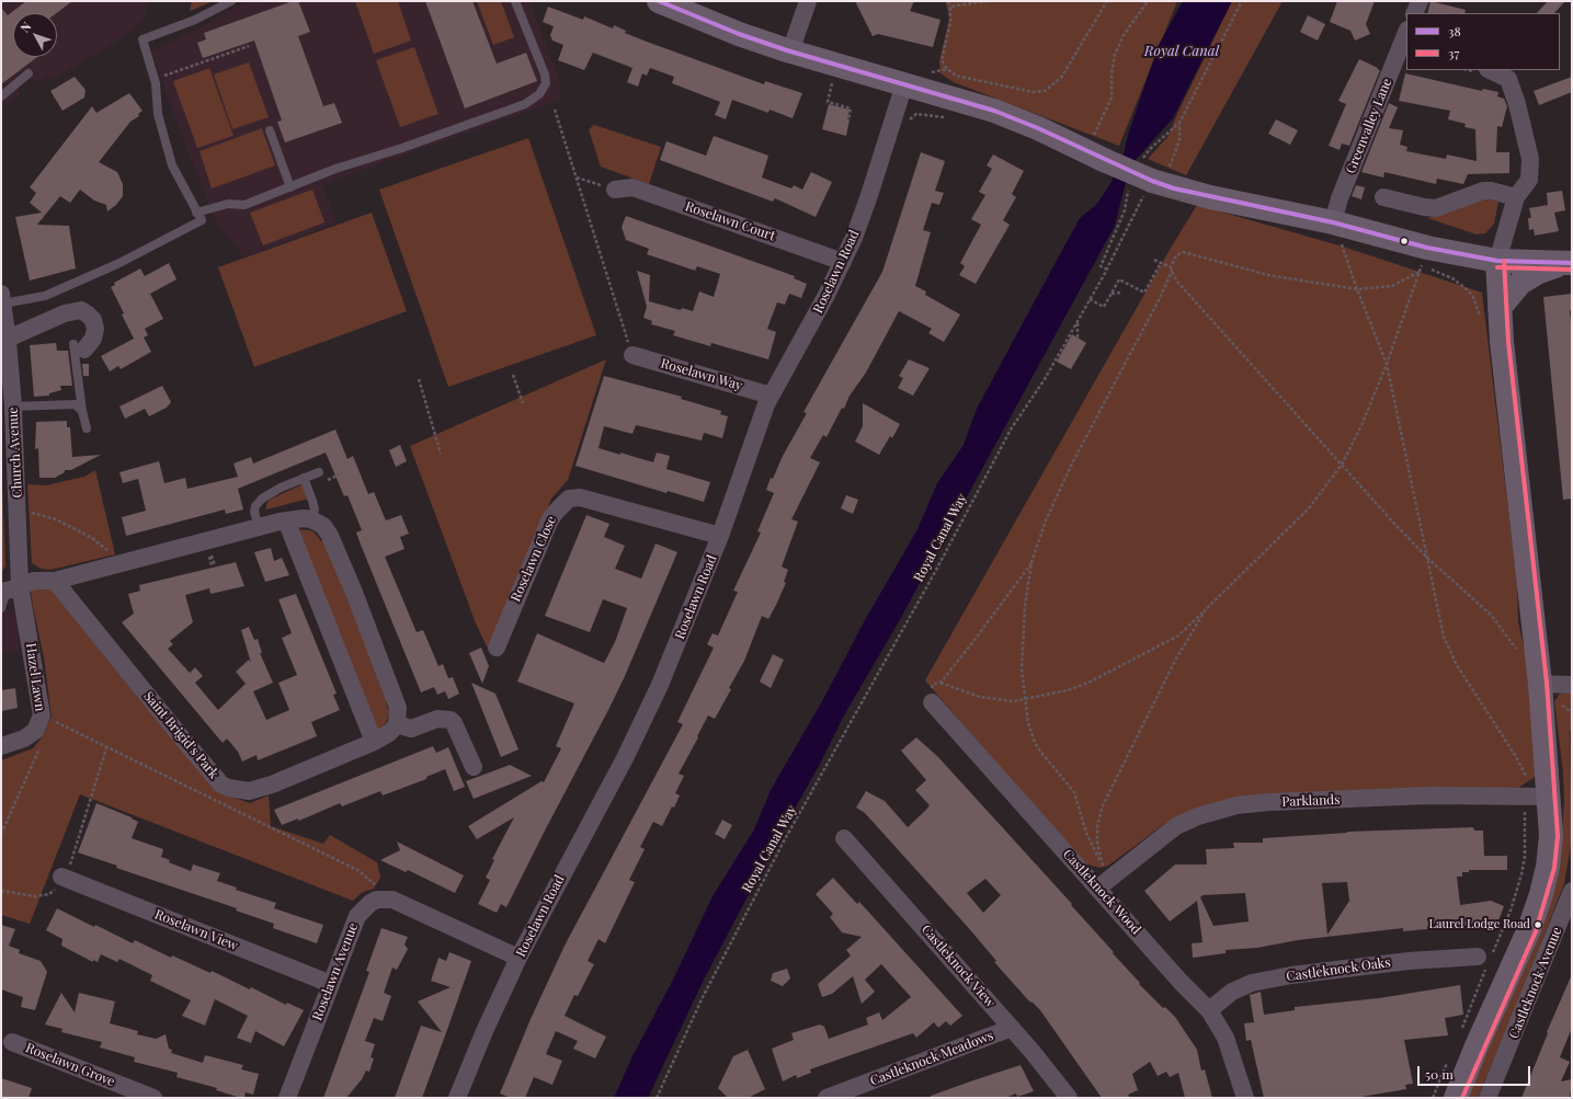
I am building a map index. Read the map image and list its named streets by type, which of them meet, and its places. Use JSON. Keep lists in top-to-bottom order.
{
  "streets": {
    "street": [
      "Greenvalley Lane",
      "Roselawn Court",
      "Roselawn Road",
      "Roselawn Way",
      "Church Avenue",
      "Roselawn Close",
      "Hazel Lawn",
      "Saint Brigid's Park",
      "Parklands",
      "Castleknock Wood",
      "Roselawn View",
      "Castleknock View",
      "Castleknock Oaks",
      "Roselawn Avenue",
      "Castleknock Avenue",
      "Castleknock Meadows",
      "Roselawn Grove"
    ],
    "path": ["Royal Canal Way"]
  },
  "crossings": [
    ["Roselawn Court", "Roselawn Road"],
    ["Roselawn Road", "Roselawn Way"],
    ["Roselawn Road", "Roselawn Close"],
    ["Church Avenue", "Hazel Lawn"],
    ["Parklands", "Castleknock Wood"],
    ["Castleknock Wood", "Castleknock Oaks"],
    ["Roselawn View", "Roselawn Avenue"],
    ["Castleknock View", "Castleknock Meadows"]
  ],
  "water": ["Royal Canal"],
  "places": ["Laurel Lodge Road"],
  "lines": ["transit line 38", "transit line 37"],
  "legend": ["38", "37"],
  "scale_bar": "50 m",
  "north": "top left"
}
